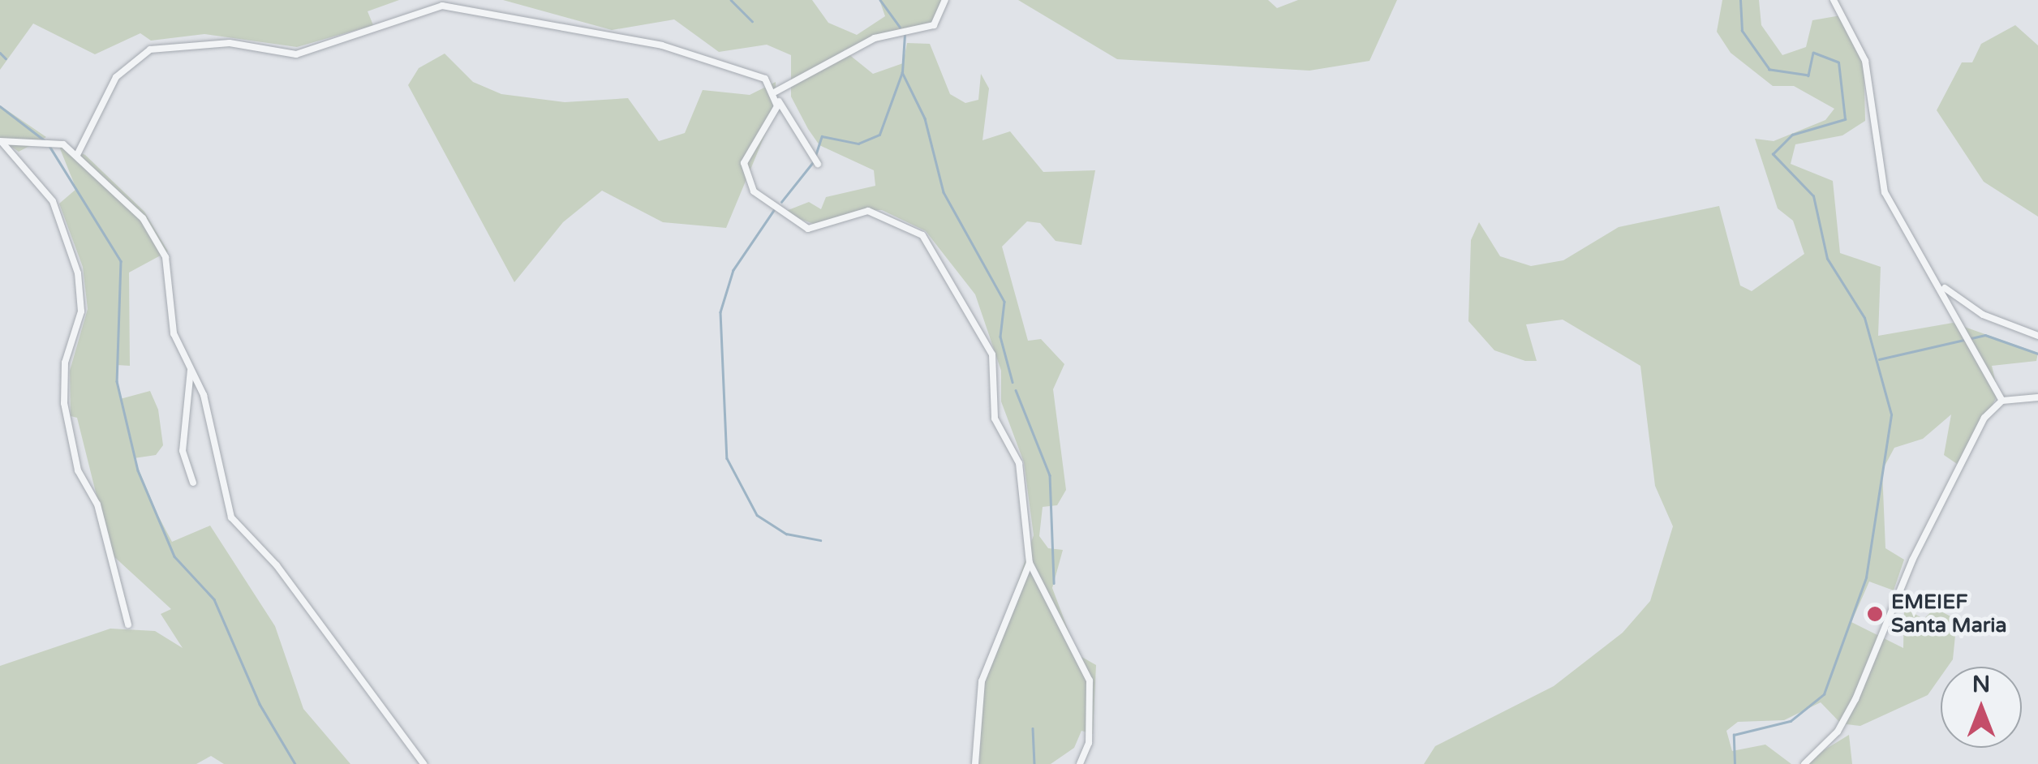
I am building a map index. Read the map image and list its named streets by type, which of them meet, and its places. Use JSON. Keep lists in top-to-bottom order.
{
  "places": ["EMEIEF Santa Maria"],
  "north": "top"
}
